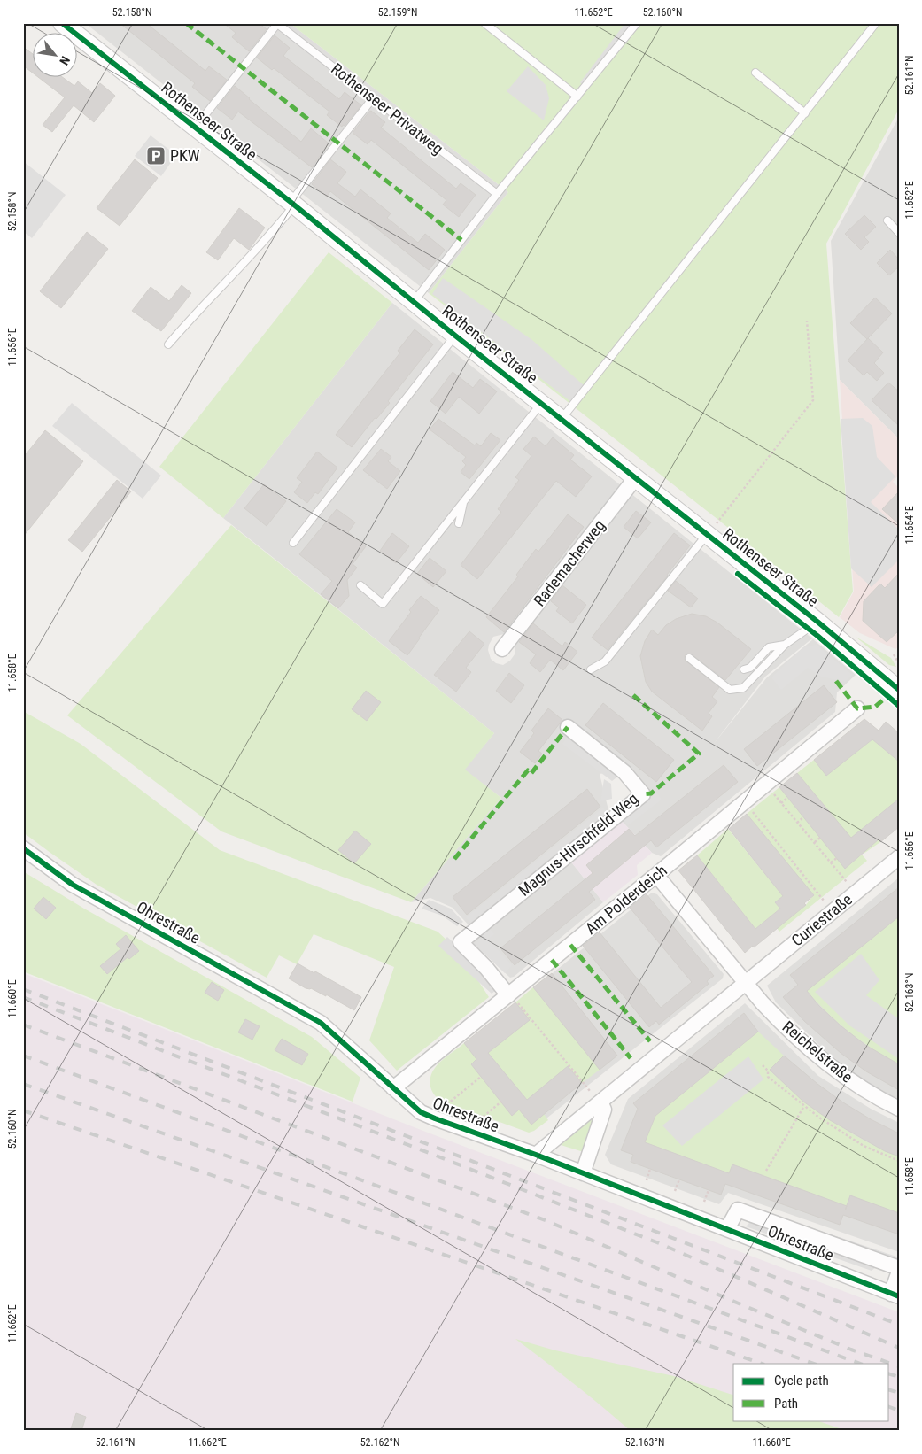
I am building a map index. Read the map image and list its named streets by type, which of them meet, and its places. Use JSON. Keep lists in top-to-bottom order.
{
  "streets": {
    "street": [
      "Rothenseer Straße",
      "Rademacherweg",
      "Magnus-Hirschfeld-Weg",
      "Am Polderdeich",
      "Curiestraße",
      "Ohrestraße",
      "Reichelstraße"
    ],
    "lane": ["Rothenseer Privatweg"]
  },
  "crossings": [
    ["Rothenseer Privatweg", "Rothenseer Straße"],
    ["Rothenseer Straße", "Rademacherweg"],
    ["Magnus-Hirschfeld-Weg", "Am Polderdeich"],
    ["Am Polderdeich", "Ohrestraße"],
    ["Curiestraße", "Ohrestraße"],
    ["Curiestraße", "Reichelstraße"]
  ],
  "places": {
    "parking": ["PKW"]
  },
  "legend": ["Cycle path", "Path"],
  "north": "bottom right",
  "coordinates": [
    "52.158°N",
    "52.159°N",
    "11.652°E",
    "52.160°N",
    "52.161°N",
    "11.656°E",
    "11.654°E",
    "11.658°E",
    "52.163°N",
    "11.660°E",
    "11.662°E",
    "52.162°N"
  ]
}
